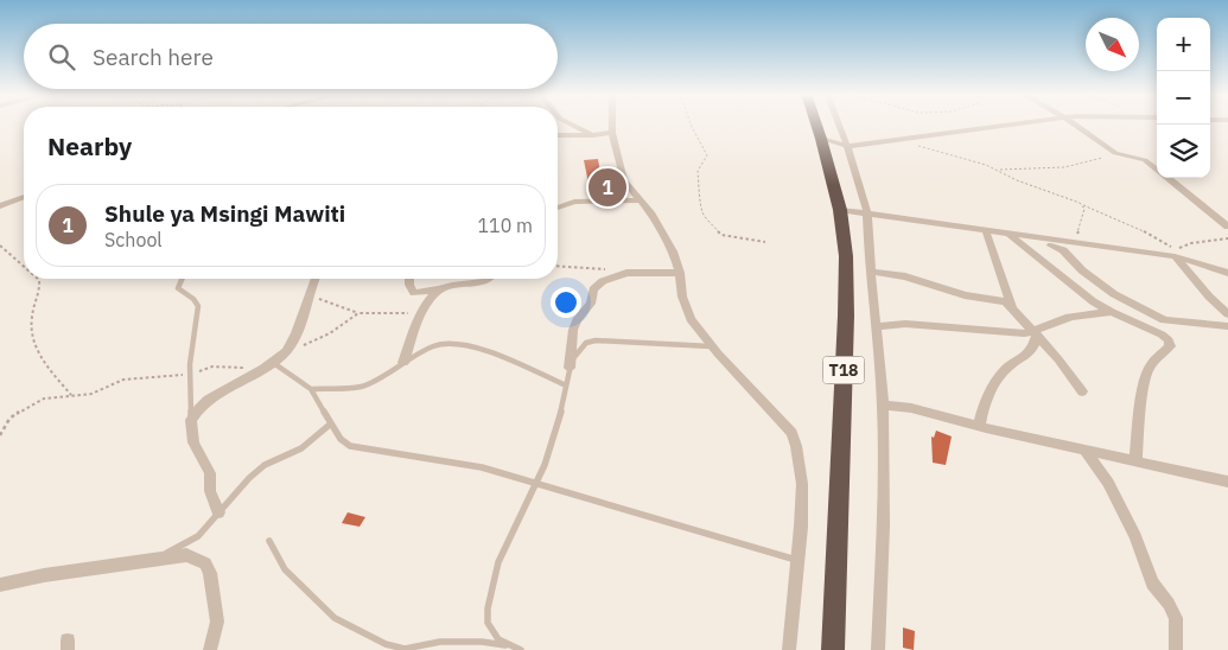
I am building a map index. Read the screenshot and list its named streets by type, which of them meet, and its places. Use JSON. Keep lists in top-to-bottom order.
{
  "streets": {
    "highway": ["T18"]
  },
  "north": "bottom right",
  "page": {
    "map_buttons": ["+", "−"],
    "search": "Search here",
    "heading": "Nearby",
    "pins": "1",
    "list": [
      {
        "mark": "1",
        "name": "Shule ya Msingi Mawiti",
        "note": "School",
        "value": "110 m"
      }
    ]
  }
}
